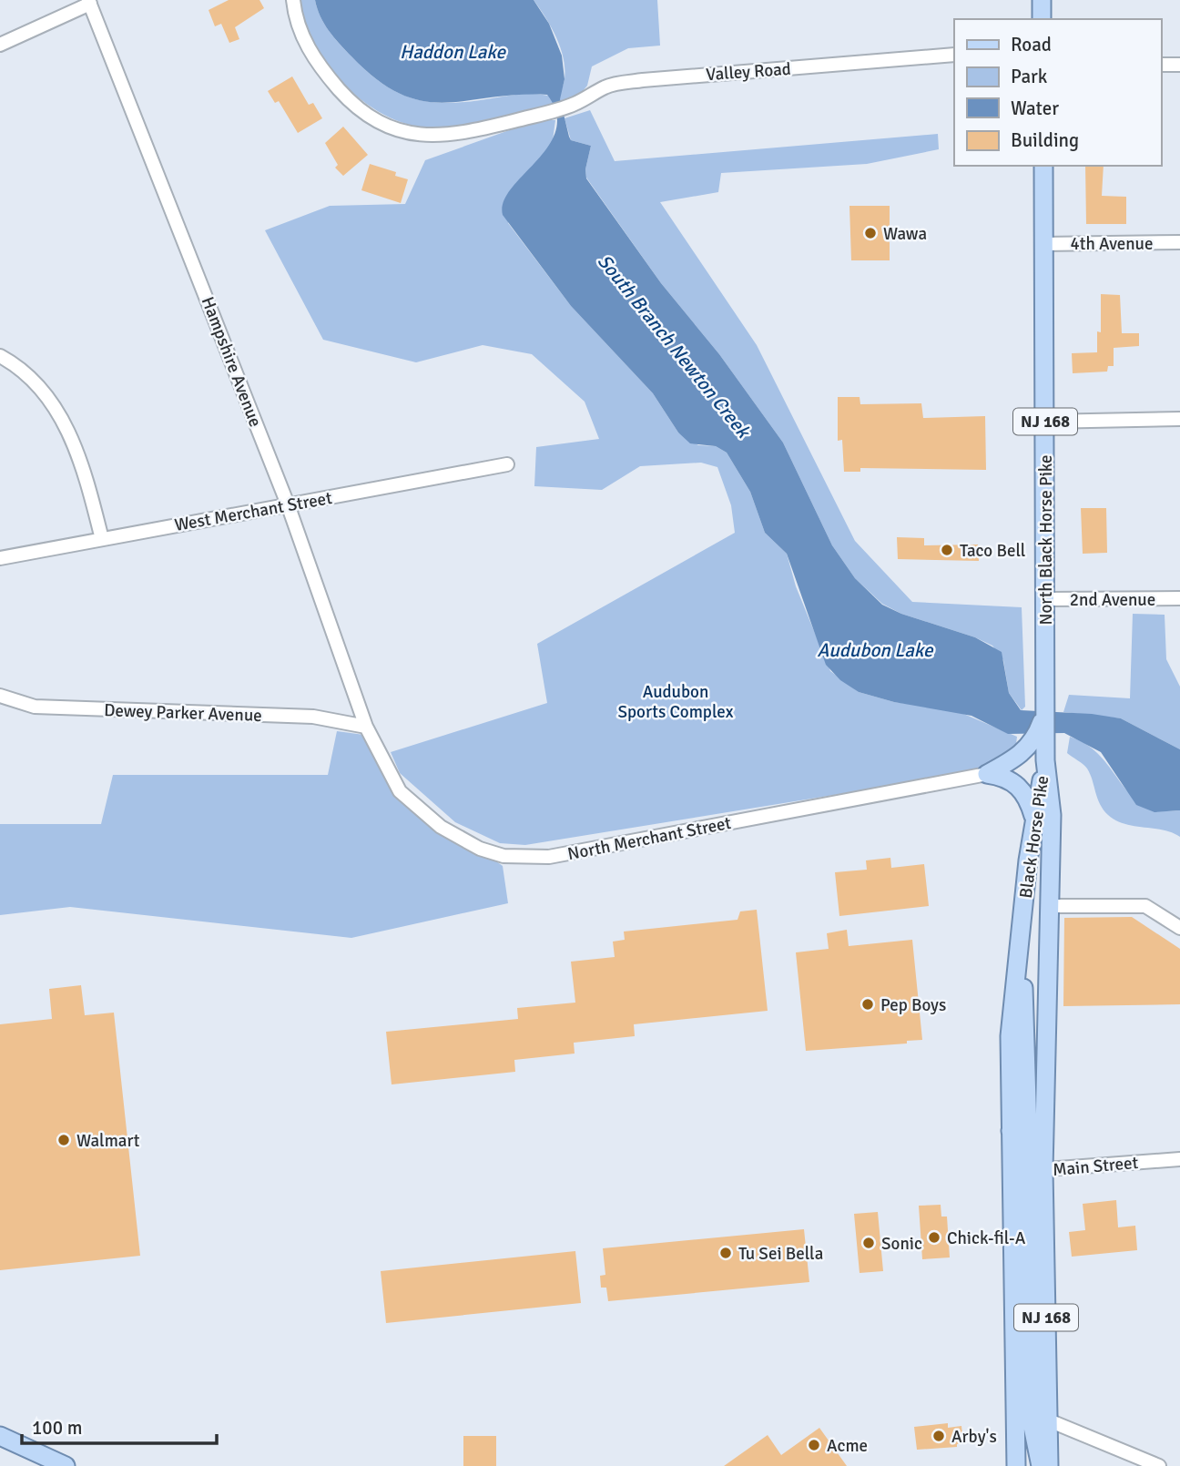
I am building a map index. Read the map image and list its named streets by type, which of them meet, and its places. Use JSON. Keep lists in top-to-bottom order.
{
  "streets": {
    "main road": ["NJ 168", "North Black Horse Pike", "Black Horse Pike"],
    "street": [
      "Valley Road",
      "4th Avenue",
      "Hampshire Avenue",
      "West Merchant Street",
      "2nd Avenue",
      "Dewey Parker Avenue",
      "North Merchant Street",
      "Main Street"
    ]
  },
  "crossings": [
    ["4th Avenue", "NJ 168"],
    ["4th Avenue", "North Black Horse Pike"],
    ["Hampshire Avenue", "West Merchant Street"],
    ["Hampshire Avenue", "Dewey Parker Avenue"],
    ["Hampshire Avenue", "North Merchant Street"],
    ["NJ 168", "North Black Horse Pike"],
    ["North Black Horse Pike", "2nd Avenue"],
    ["North Black Horse Pike", "Black Horse Pike"],
    ["Dewey Parker Avenue", "North Merchant Street"],
    ["Black Horse Pike", "Main Street"]
  ],
  "water": ["Haddon Lake", "South Branch Newton Creek", "Audubon Lake"],
  "parks": ["Audubon Sports Complex"],
  "places": [
    "Wawa",
    "Taco Bell",
    "Pep Boys",
    "Walmart",
    "Chick-fil-A",
    "Sonic",
    "Tu Sei Bella",
    "Arby's",
    "Acme"
  ],
  "legend": [
    "Road",
    "Park",
    "Water",
    "Building"
  ],
  "scale_bar": "100 m"
}
